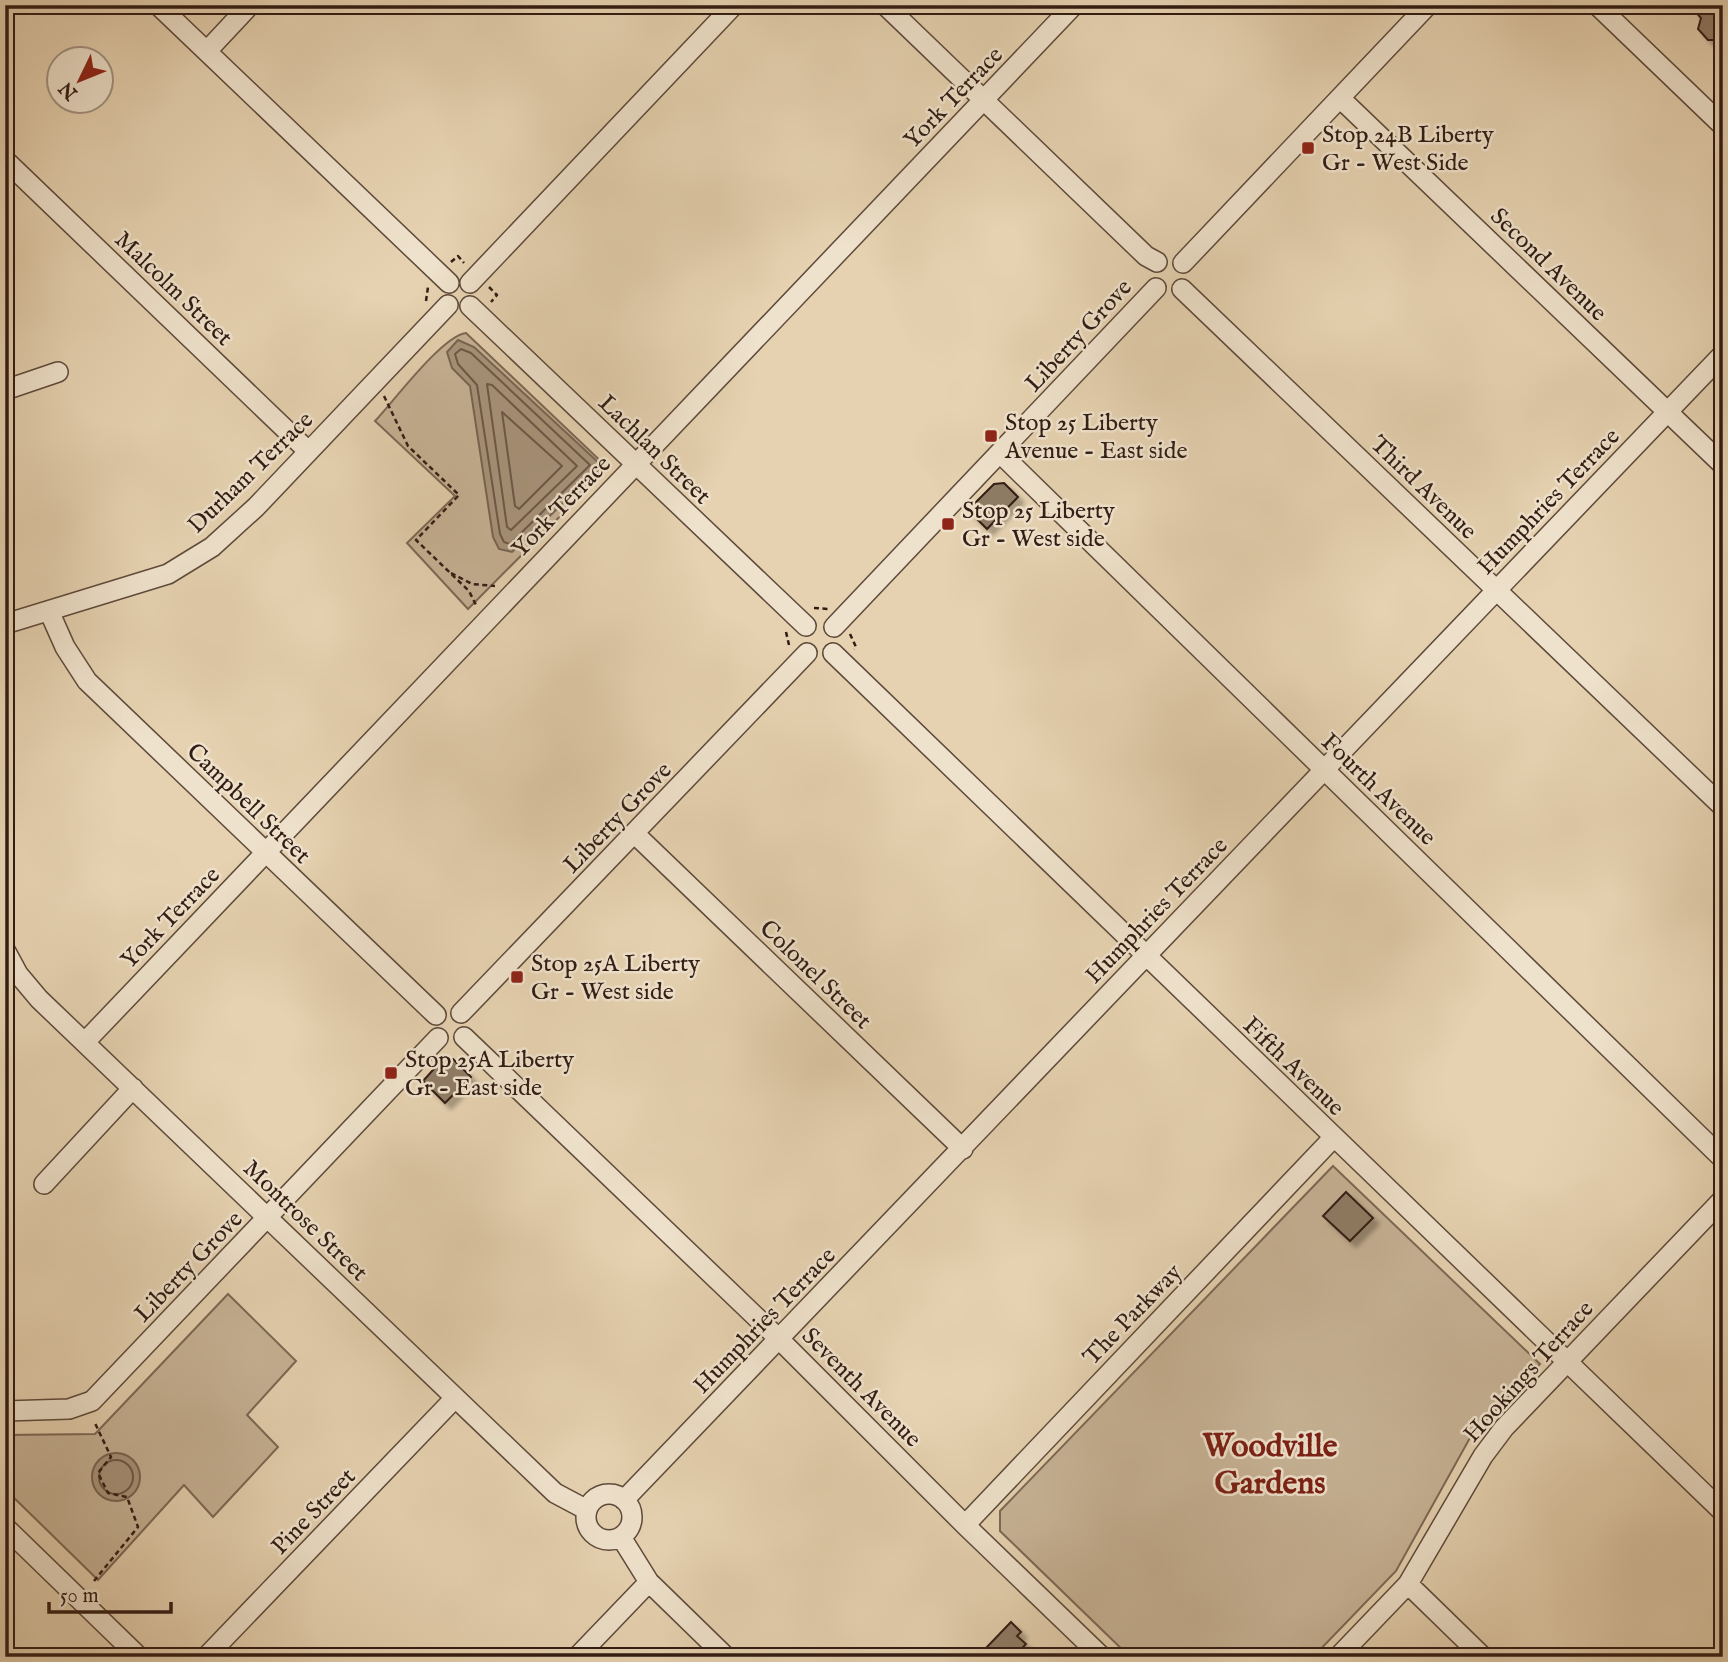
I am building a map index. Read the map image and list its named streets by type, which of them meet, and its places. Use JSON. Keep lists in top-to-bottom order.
{
  "streets": {
    "street": [
      "York Terrace",
      "Second Avenue",
      "Malcolm Street",
      "Liberty Grove",
      "Lachlan Street",
      "Durham Terrace",
      "Third Avenue",
      "Humphries Terrace",
      "Fourth Avenue",
      "Campbell Street",
      "Colonel Street",
      "Fifth Avenue",
      "Montrose Street",
      "The Parkway",
      "Hookings Terrace",
      "Seventh Avenue",
      "Pine Street"
    ]
  },
  "crossings": [
    ["York Terrace", "Lachlan Street"],
    ["York Terrace", "Campbell Street"],
    ["York Terrace", "Montrose Street"],
    ["Second Avenue", "Humphries Terrace"],
    ["Malcolm Street", "Durham Terrace"],
    ["Liberty Grove", "Lachlan Street"],
    ["Liberty Grove", "Third Avenue"],
    ["Liberty Grove", "Fourth Avenue"],
    ["Liberty Grove", "Campbell Street"],
    ["Liberty Grove", "Colonel Street"],
    ["Liberty Grove", "Fifth Avenue"],
    ["Liberty Grove", "Montrose Street"],
    ["Liberty Grove", "Seventh Avenue"],
    ["Lachlan Street", "Durham Terrace"],
    ["Lachlan Street", "Fifth Avenue"],
    ["Durham Terrace", "Campbell Street"],
    ["Third Avenue", "Humphries Terrace"],
    ["Humphries Terrace", "Fourth Avenue"],
    ["Humphries Terrace", "Colonel Street"],
    ["Humphries Terrace", "Fifth Avenue"],
    ["Humphries Terrace", "Montrose Street"],
    ["Humphries Terrace", "Seventh Avenue"],
    ["Campbell Street", "Seventh Avenue"],
    ["Fifth Avenue", "The Parkway"],
    ["Fifth Avenue", "Hookings Terrace"],
    ["Montrose Street", "Pine Street"],
    ["The Parkway", "Seventh Avenue"]
  ],
  "districts": ["Woodville Gardens"],
  "places": {
    "transit": [
      "Stop 24B Liberty Gr - West Side",
      "Stop 25 Liberty Avenue - East side",
      "Stop 25 Liberty Gr - West side",
      "Stop 25A Liberty Gr - West side",
      "Stop 25A Liberty Gr - East side"
    ]
  },
  "scale_bar": "50 m",
  "north": "bottom left"
}
